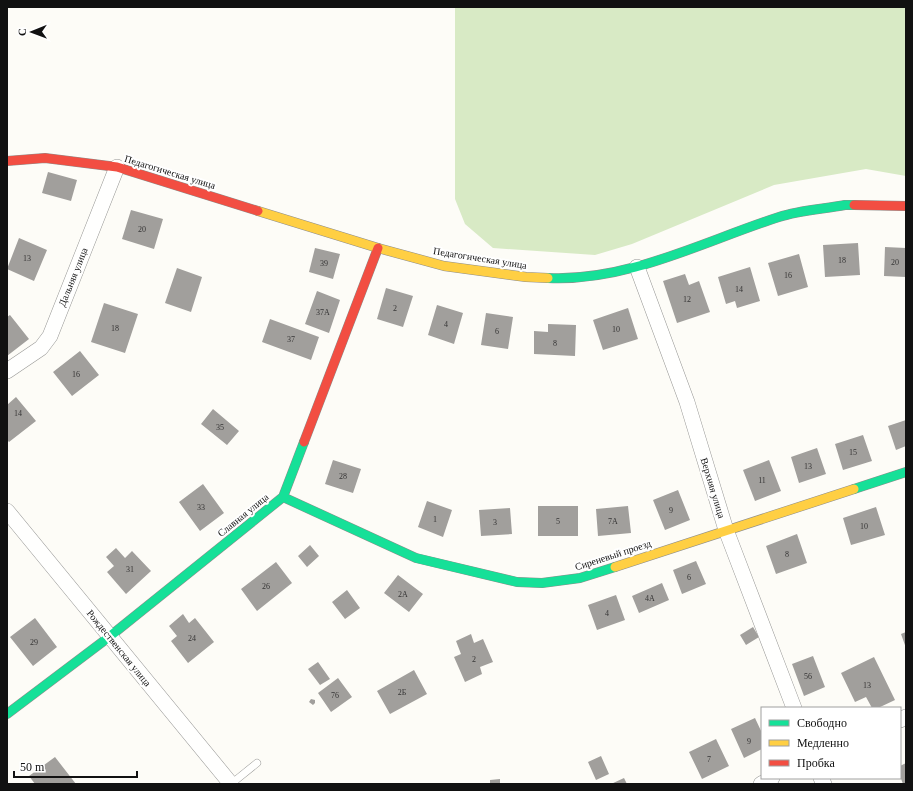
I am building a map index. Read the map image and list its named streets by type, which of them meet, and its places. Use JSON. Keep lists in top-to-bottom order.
{
  "streets": {
    "street": [
      "Педагогическая улица",
      "Дальняя улица",
      "Верхняя улица",
      "Славная улица",
      "Сиреневый проезд",
      "Рождественская улица"
    ]
  },
  "crossings": [
    ["Педагогическая улица", "Дальняя улица"],
    ["Педагогическая улица", "Верхняя улица"],
    ["Педагогическая улица", "Славная улица"],
    ["Верхняя улица", "Сиреневый проезд"],
    ["Славная улица", "Сиреневый проезд"],
    ["Славная улица", "Рождественская улица"]
  ],
  "house_numbers": [
    "20",
    "13",
    "18",
    "20",
    "39",
    "16",
    "14",
    "12",
    "2",
    "37А",
    "4",
    "18",
    "10",
    "6",
    "37",
    "8",
    "16",
    "14",
    "35",
    "15",
    "13",
    "28",
    "11",
    "33",
    "9",
    "1",
    "5",
    "7А",
    "3",
    "10",
    "8",
    "31",
    "6",
    "26",
    "2А",
    "4А",
    "4",
    "24",
    "29",
    "2",
    "56",
    "13",
    "2Б",
    "76",
    "9",
    "7"
  ],
  "legend": ["Свободно", "Медленно", "Пробка"],
  "scale_bar": "50 m",
  "north": "left"
}
